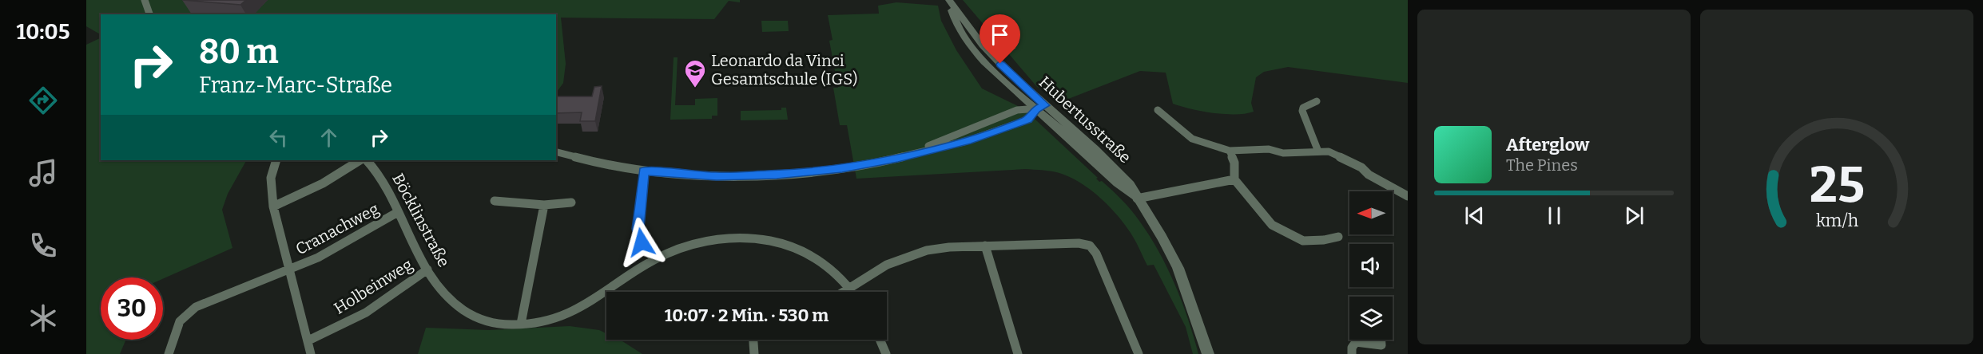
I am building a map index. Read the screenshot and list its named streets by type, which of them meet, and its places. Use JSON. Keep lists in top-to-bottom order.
{
  "streets": {
    "street": [
      "Hubertusstraße",
      "Böcklinstraße",
      "Cranachweg",
      "Holbeinweg"
    ]
  },
  "crossings": [
    ["Böcklinstraße", "Cranachweg"],
    ["Böcklinstraße", "Holbeinweg"]
  ],
  "places": {
    "school or university": ["Leonardo da Vinci Gesamtschule (IGS)"]
  },
  "north": "left",
  "page": {
    "tabs": "10:05",
    "turn": ["80 m", "Franz-Marc-Straße"],
    "song": ["Afterglow", "The Pines"],
    "limit": "30",
    "trip": "10:07 · 2 Min. · 530 m",
    "gauge": ["25", "km/h"]
  }
}
